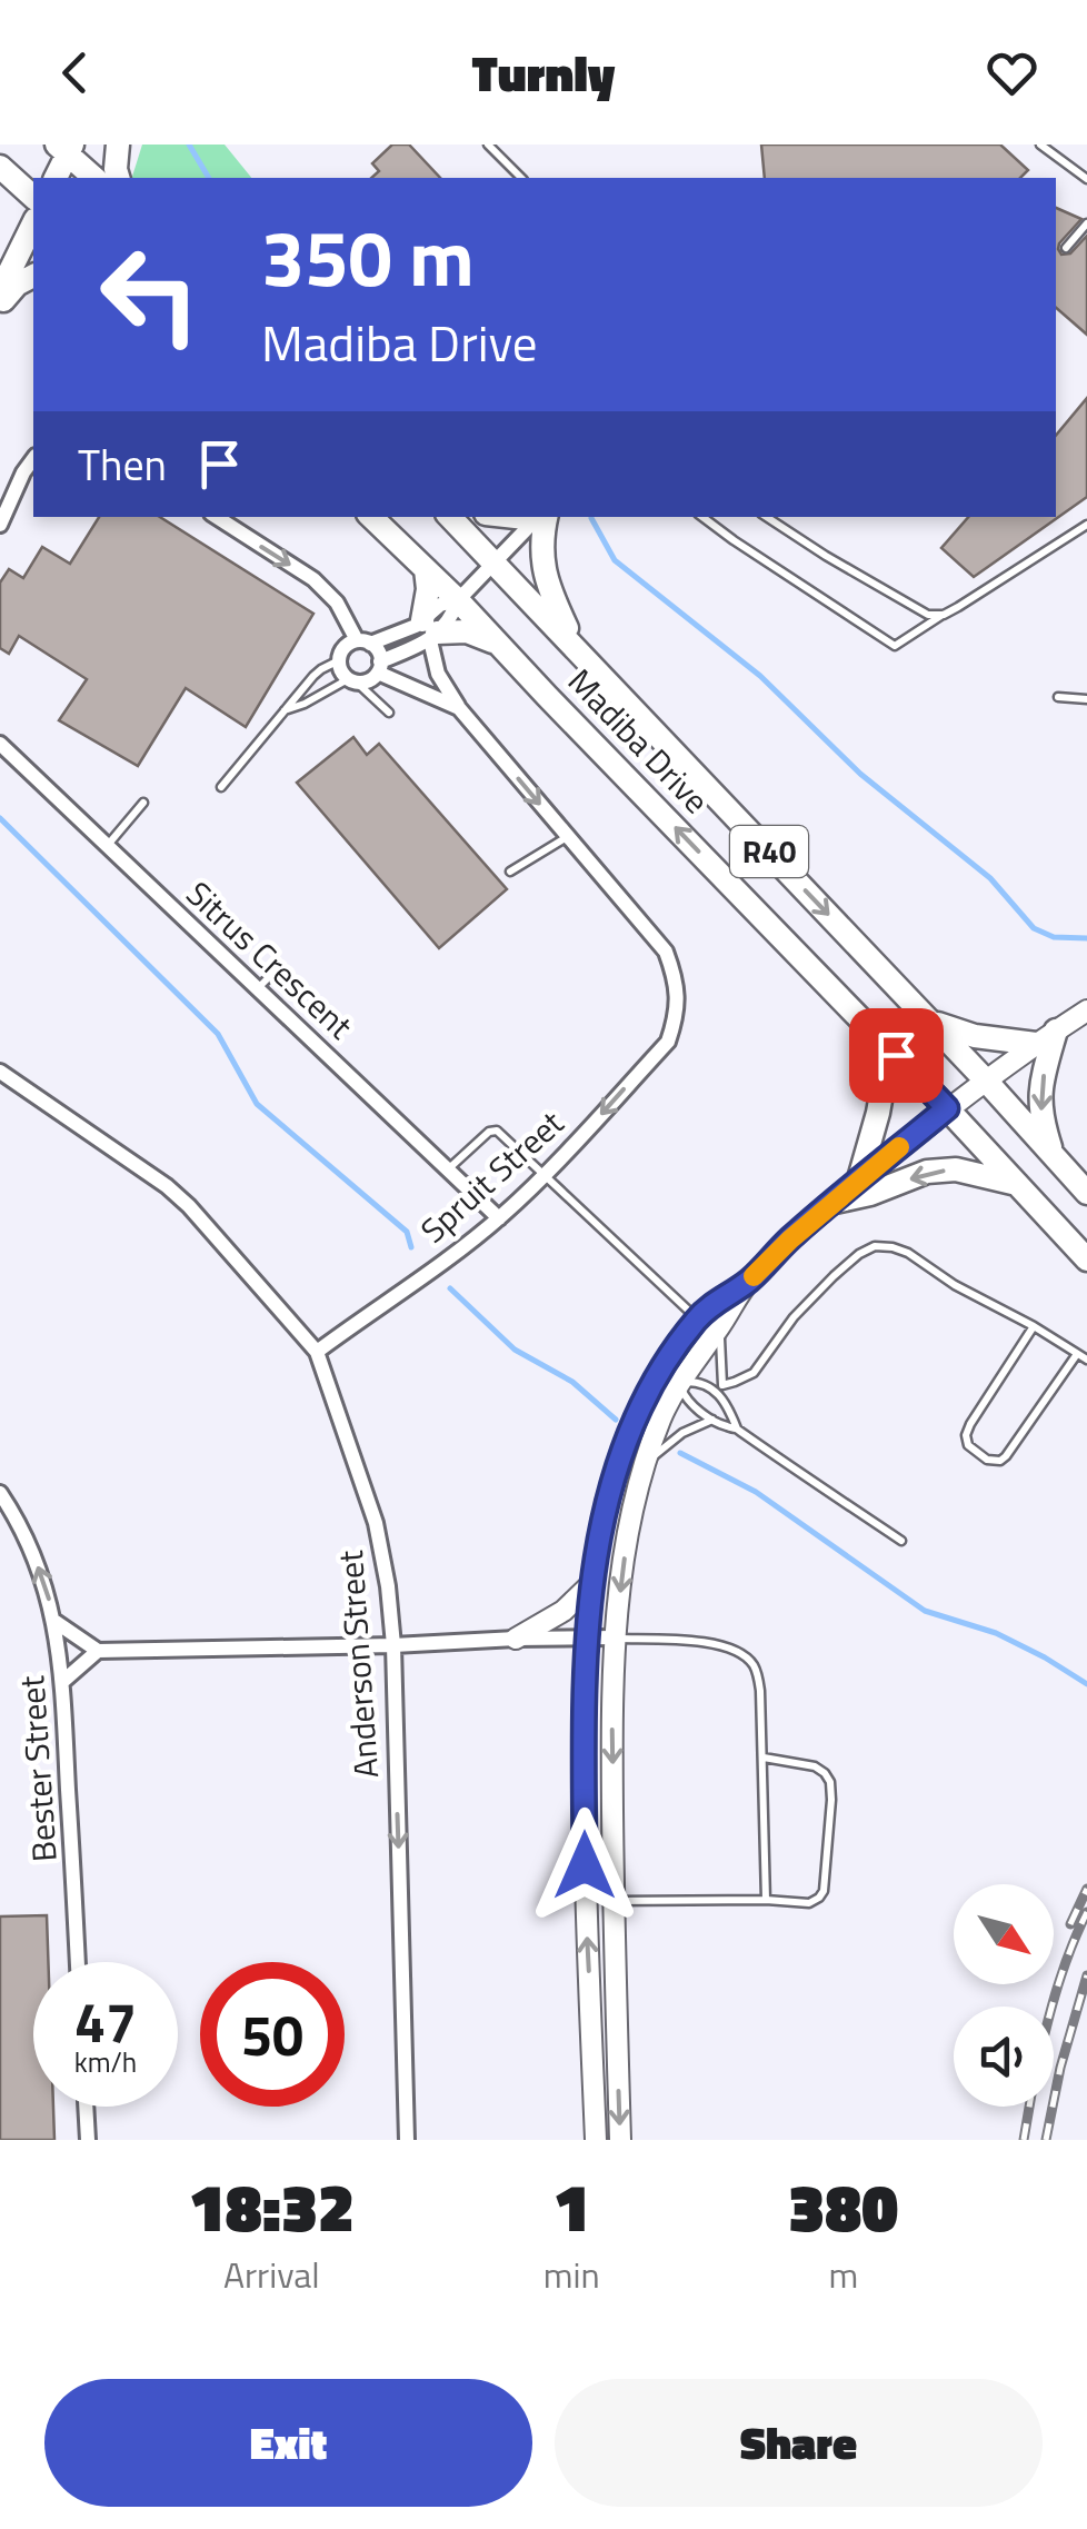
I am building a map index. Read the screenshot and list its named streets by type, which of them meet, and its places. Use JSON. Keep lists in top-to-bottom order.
{
  "streets": {
    "main road": ["Madiba Drive", "R40"],
    "street": [
      "Sitrus Crescent",
      "Spruit Street",
      "Anderson Street",
      "Bester Street"
    ]
  },
  "crossings": [
    ["Sitrus Crescent", "Spruit Street"],
    ["Spruit Street", "Anderson Street"]
  ],
  "one_way": ["Anderson Street"],
  "north": "bottom right",
  "page": {
    "header": "Turnly",
    "turn": ["350 m", "Madiba Drive"],
    "then": "Then",
    "speed": "47 km/h",
    "limit": "50",
    "eta": [
      "18:32",
      "Arrival",
      "1",
      "min",
      "380",
      "m"
    ],
    "buttons": ["Exit", "Share"]
  }
}
